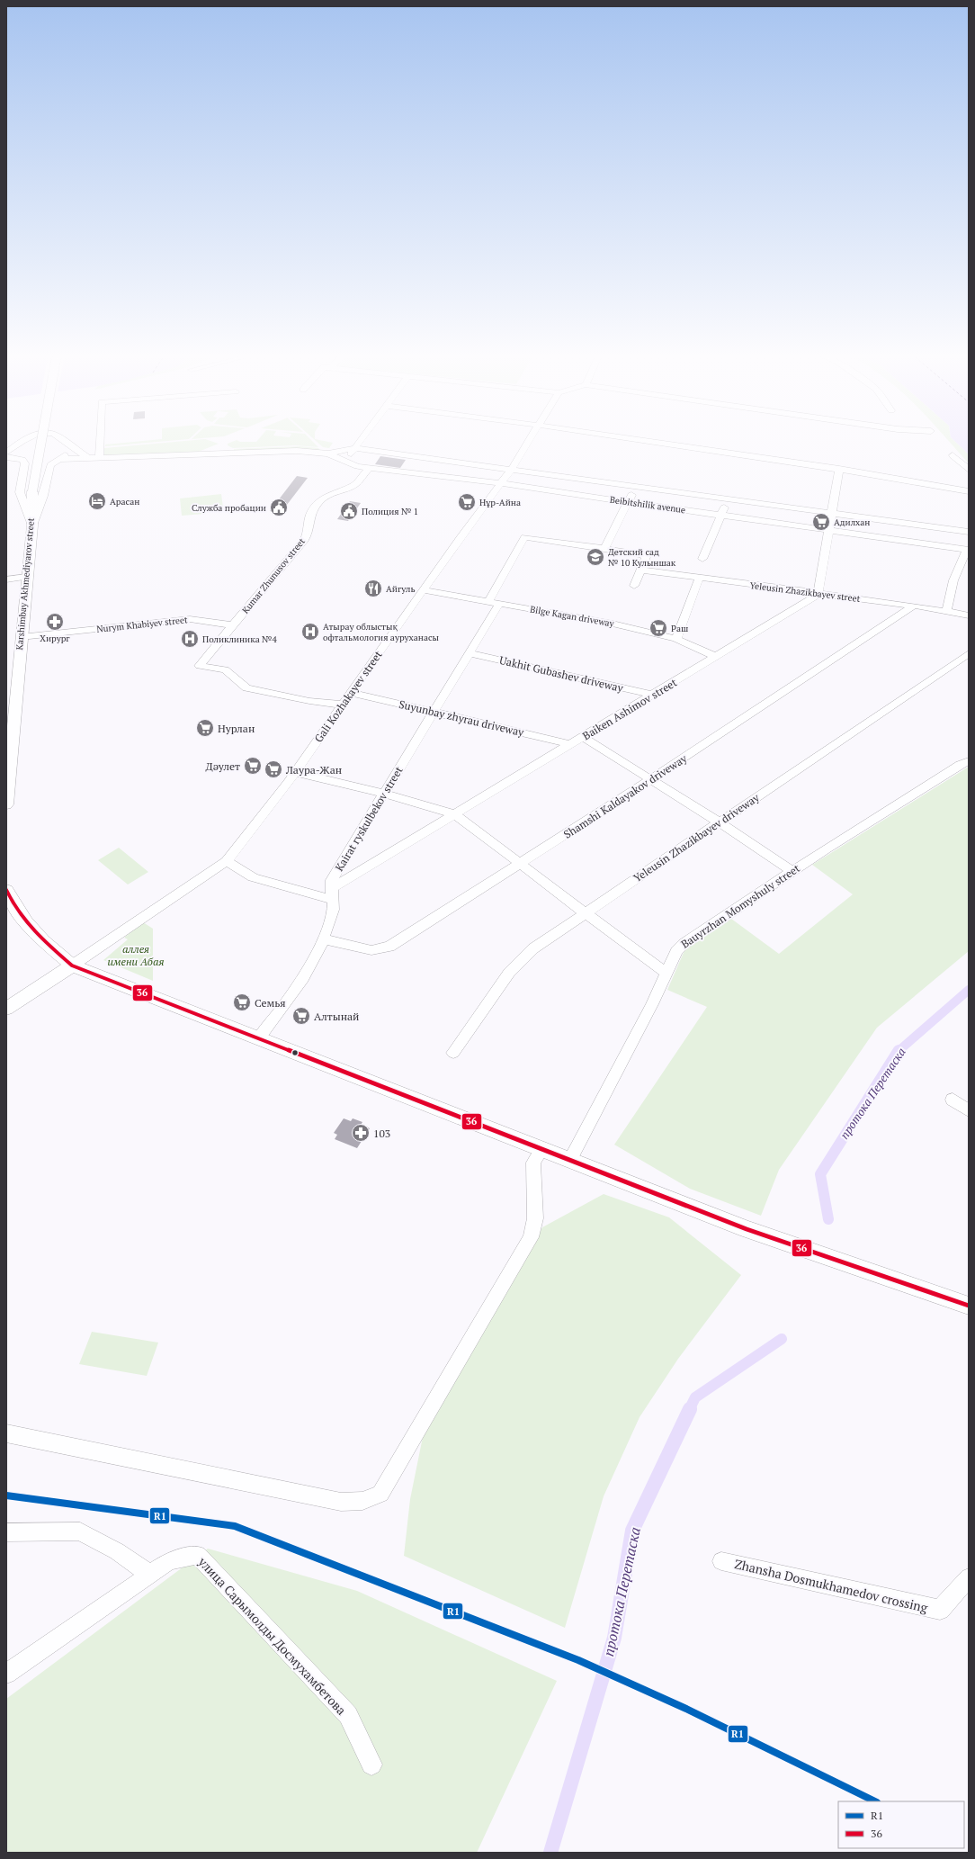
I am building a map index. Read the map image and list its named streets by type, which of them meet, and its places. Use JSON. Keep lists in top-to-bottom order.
{
  "streets": {
    "main road": ["Karshimbay Akhmediyarov street"],
    "street": [
      "Beibitshilik avenue",
      "Kumar Zhunusov street",
      "Yeleusin Zhazikbayev street",
      "Bilge Kagan driveway",
      "Nurym Khabiyev street",
      "Uakhit Gubashev driveway",
      "Gali Kozhakayev street",
      "Baiken Ashimov street",
      "Suyunbay zhyrau driveway",
      "Shamshi Kaldayakov driveway",
      "Kairat ryskulbekov street",
      "Yeleusin Zhazikbayev driveway",
      "Bauyrzhan Momyshuly street",
      "Zhansha Dosmukhamedov crossing",
      "улица Сарымолды Досмухамбетова"
    ]
  },
  "crossings": [
    ["Beibitshilik avenue", "Kumar Zhunusov street"],
    ["Beibitshilik avenue", "Gali Kozhakayev street"],
    ["Kumar Zhunusov street", "Nurym Khabiyev street"],
    ["Karshimbay Akhmediyarov street", "Nurym Khabiyev street"],
    ["Yeleusin Zhazikbayev street", "Baiken Ashimov street"],
    ["Yeleusin Zhazikbayev street", "Shamshi Kaldayakov driveway"],
    ["Bilge Kagan driveway", "Gali Kozhakayev street"],
    ["Bilge Kagan driveway", "Baiken Ashimov street"],
    ["Bilge Kagan driveway", "Kairat ryskulbekov street"],
    ["Uakhit Gubashev driveway", "Baiken Ashimov street"],
    ["Uakhit Gubashev driveway", "Kairat ryskulbekov street"],
    ["Gali Kozhakayev street", "Suyunbay zhyrau driveway"],
    ["Baiken Ashimov street", "Suyunbay zhyrau driveway"],
    ["Baiken Ashimov street", "Kairat ryskulbekov street"],
    ["Suyunbay zhyrau driveway", "Kairat ryskulbekov street"],
    ["Shamshi Kaldayakov driveway", "Kairat ryskulbekov street"]
  ],
  "water": ["протока Перетаска"],
  "parks": ["аллея имени Абая"],
  "places": {
    "hotel": ["Арасан"],
    "supermarket": [
      "Нұр-Айна",
      "Адилхан",
      "Раш",
      "Нурлан",
      "Дәулет",
      "Лаура-Жан",
      "Семья",
      "Алтынай"
    ],
    "public building": ["Служба пробации", "Полиция № 1"],
    "school or university": ["Детский сад № 10 Кулыншак"],
    "restaurant": ["Айгуль"],
    "pharmacy": ["Хирург", "103"],
    "hospital": ["Атырау облыстық офтальмология ауруханасы", "Поликлиника №4"]
  },
  "lines": ["transit line 36", "transit line R1"],
  "legend": ["R1", "36"]
}
